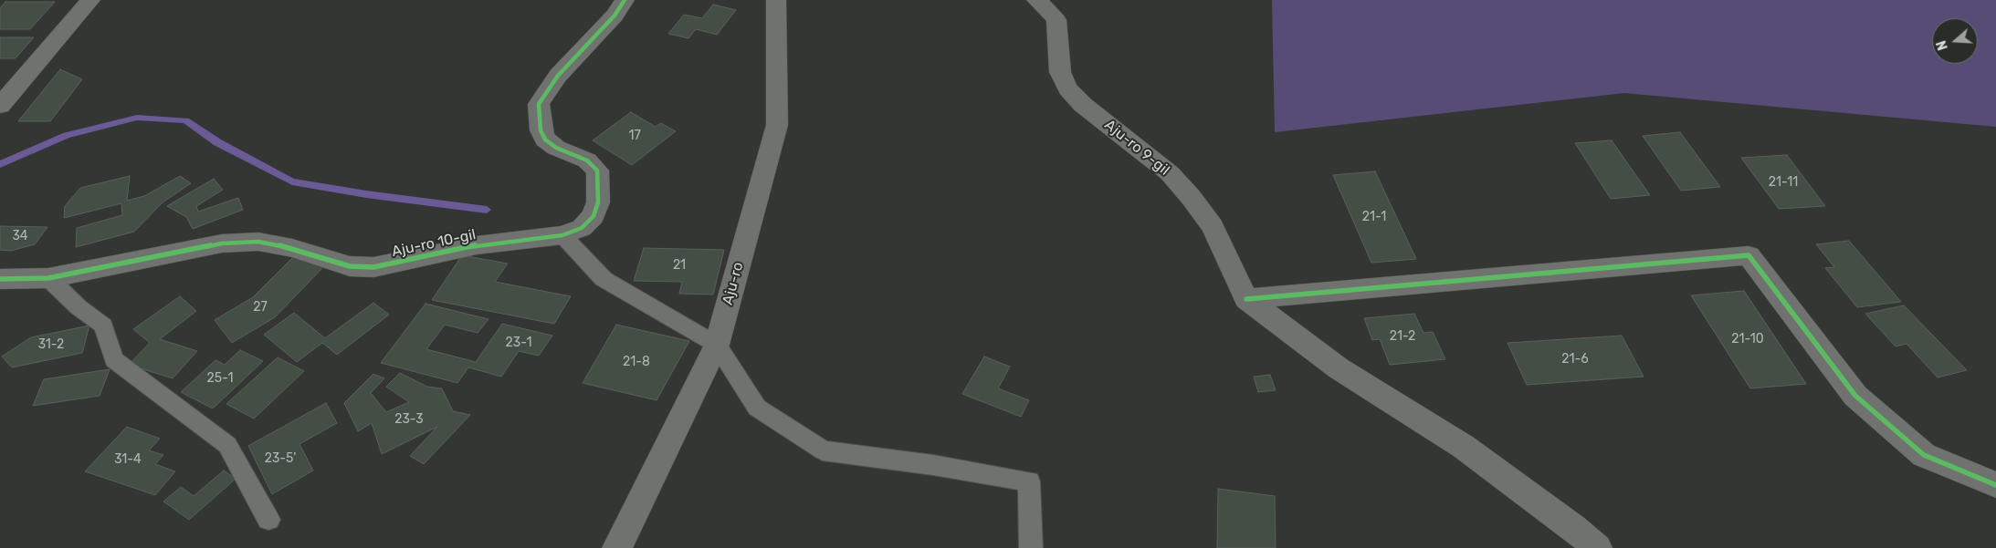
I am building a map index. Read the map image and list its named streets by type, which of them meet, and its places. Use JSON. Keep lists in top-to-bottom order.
{
  "streets": {
    "street": ["Aju-ro 9-gil", "Aju-ro 10-gil", "Aju-ro"]
  },
  "house_numbers": [
    "17",
    "21-11",
    "21-1",
    "34",
    "21",
    "27",
    "21-2",
    "21-10",
    "23-1",
    "31-2",
    "21-6",
    "21-8",
    "25-1",
    "23-3",
    "23-5'",
    "31-4"
  ],
  "north": "left"
}
